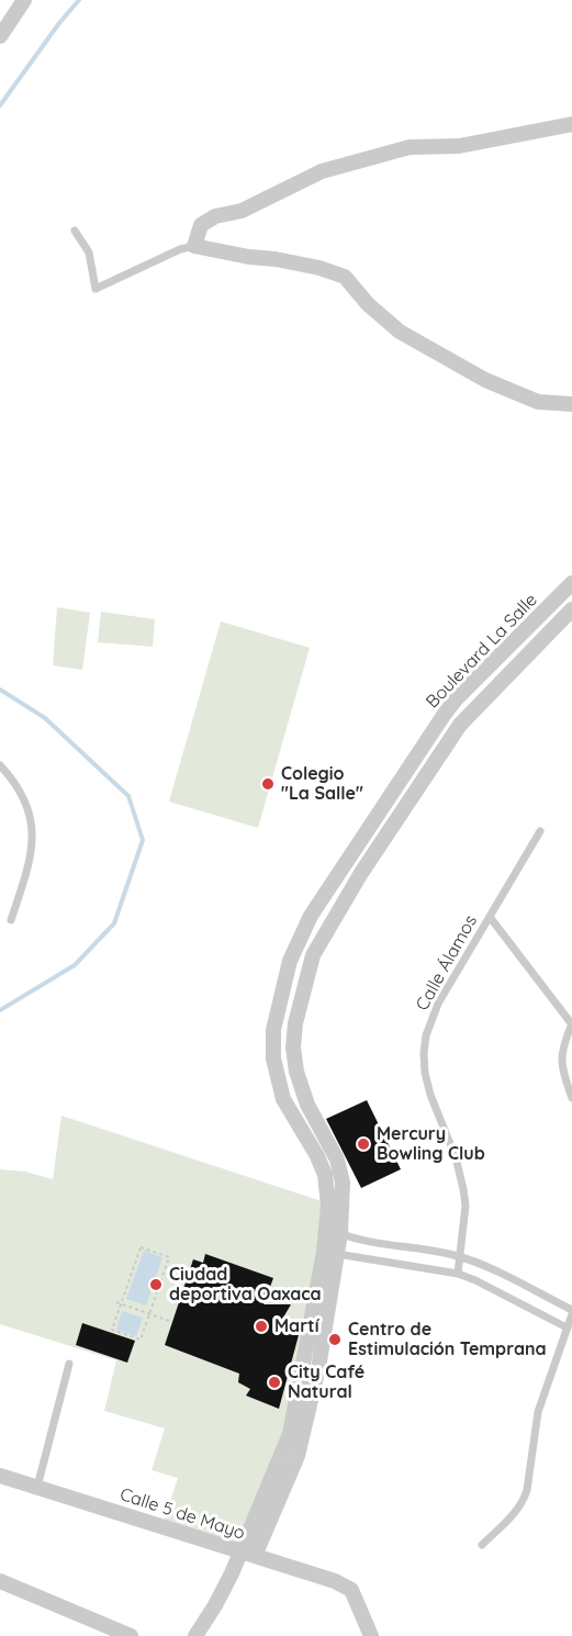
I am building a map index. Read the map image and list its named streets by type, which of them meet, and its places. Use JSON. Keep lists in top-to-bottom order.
{
  "streets": {
    "street": ["Boulevard La Salle", "Calle 5 de Mayo"],
    "lane": ["Calle Álamos"]
  },
  "crossings": [
    ["Boulevard La Salle", "Calle 5 de Mayo"]
  ],
  "places": [
    "Colegio \"La Salle\"",
    "Mercury Bowling Club",
    "Ciudad deportiva Oaxaca",
    "Martí",
    "Centro de Estimulación Temprana",
    "City Café Natural"
  ]
}
